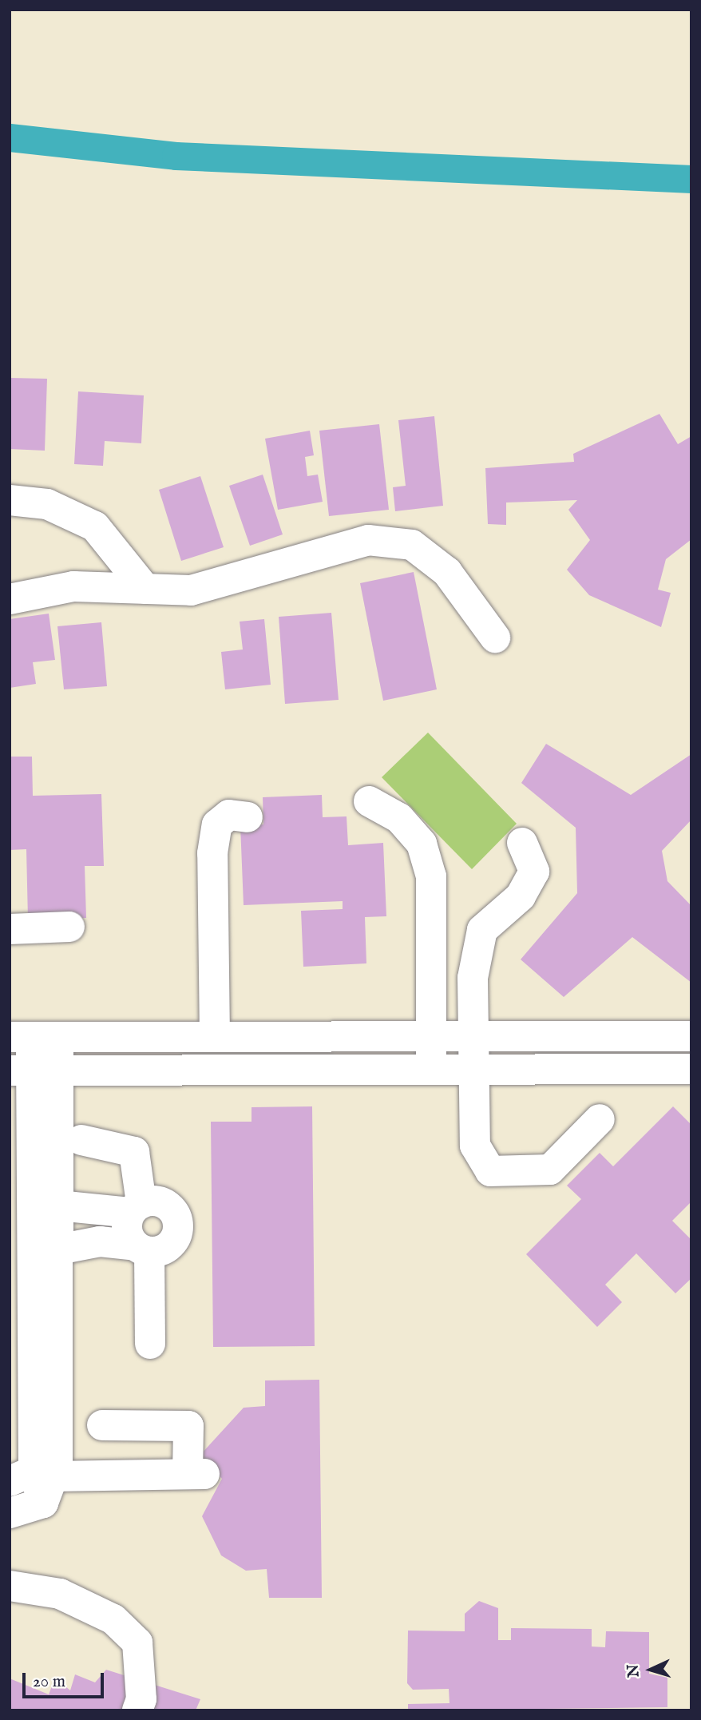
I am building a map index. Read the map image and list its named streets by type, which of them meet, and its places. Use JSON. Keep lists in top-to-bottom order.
{
  "scale_bar": "20 m",
  "north": "left"
}
